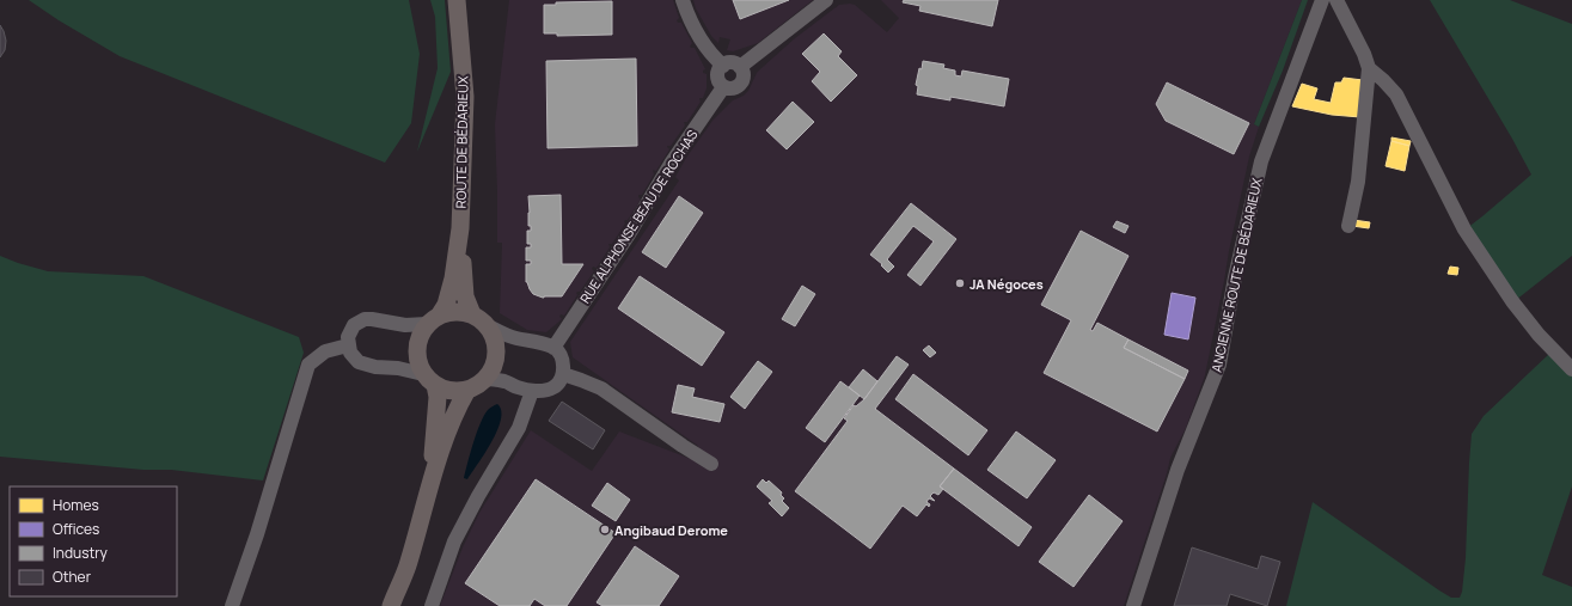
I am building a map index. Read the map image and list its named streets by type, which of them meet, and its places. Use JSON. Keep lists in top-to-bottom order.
{
  "streets": {
    "main road": ["ROUTE DE BÉDARIEUX"],
    "street": ["RUE ALPHONSE BEAU DE ROCHAS", "ANCIENNE ROUTE DE BÉDARIEUX"]
  },
  "places": ["JA Négoces", "Angibaud Derome"],
  "legend": [
    "Homes",
    "Offices",
    "Industry",
    "Other"
  ]
}
